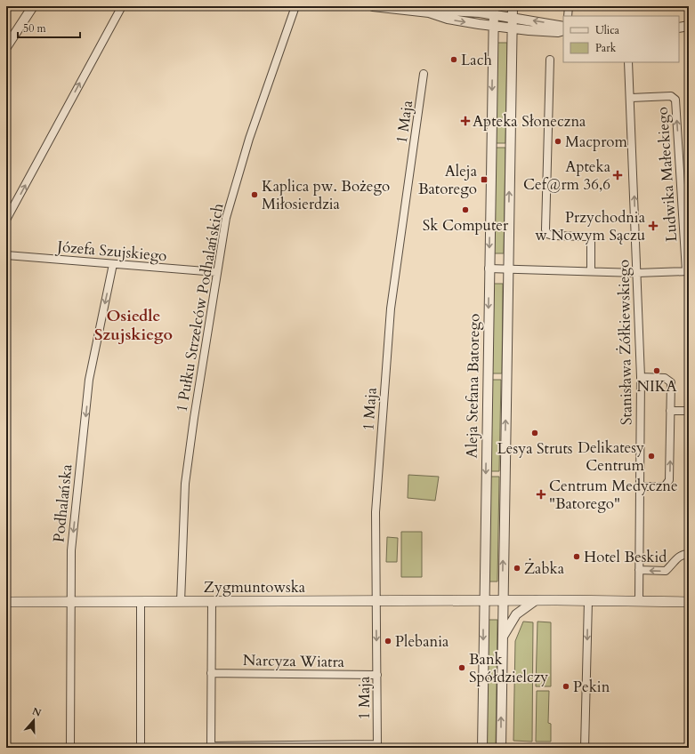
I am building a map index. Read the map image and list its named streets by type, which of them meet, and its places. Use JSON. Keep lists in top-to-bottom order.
{
  "streets": {
    "main road": ["Zygmuntowska"],
    "street": [
      "1 Maja",
      "Ludwika Małeckiego",
      "Józefa Szujskiego",
      "1 Pułku Strzelców Podhalańskich",
      "Stanisława Żółkiewskiego",
      "Aleja Stefana Batorego",
      "Podhalańska",
      "Narcyza Wiatra"
    ]
  },
  "crossings": [
    ["1 Maja", "Zygmuntowska"],
    ["1 Maja", "Narcyza Wiatra"],
    ["Ludwika Małeckiego", "Stanisława Żółkiewskiego"],
    ["Józefa Szujskiego", "1 Pułku Strzelców Podhalańskich"],
    ["Józefa Szujskiego", "Podhalańska"],
    ["1 Pułku Strzelców Podhalańskich", "Zygmuntowska"],
    ["Stanisława Żółkiewskiego", "Zygmuntowska"],
    ["Aleja Stefana Batorego", "Zygmuntowska"],
    ["Podhalańska", "Zygmuntowska"]
  ],
  "one_way": ["Ludwika Małeckiego", "Podhalańska"],
  "districts": ["Osiedle Szujskiego"],
  "places": {
    "other": [
      "Lach",
      "Macprom",
      "Kaplica pw. Bożego Miłosierdzia",
      "Sk Computer",
      "NIKA",
      "Lesya Struts",
      "Delikatesy Centrum",
      "Hotel Beskid",
      "Żabka",
      "Plebania",
      "Bank Spółdzielczy",
      "Pekin"
    ],
    "health": [
      "Apteka Słoneczna",
      "Apteka Cef@rm 36,6",
      "Przychodnia w Nowym Sączu",
      "Centrum Medyczne \"Batorego\""
    ],
    "transit": ["Aleja Batorego"]
  },
  "legend": ["Ulica", "Park"],
  "scale_bar": "50 m",
  "north": "top"
}
